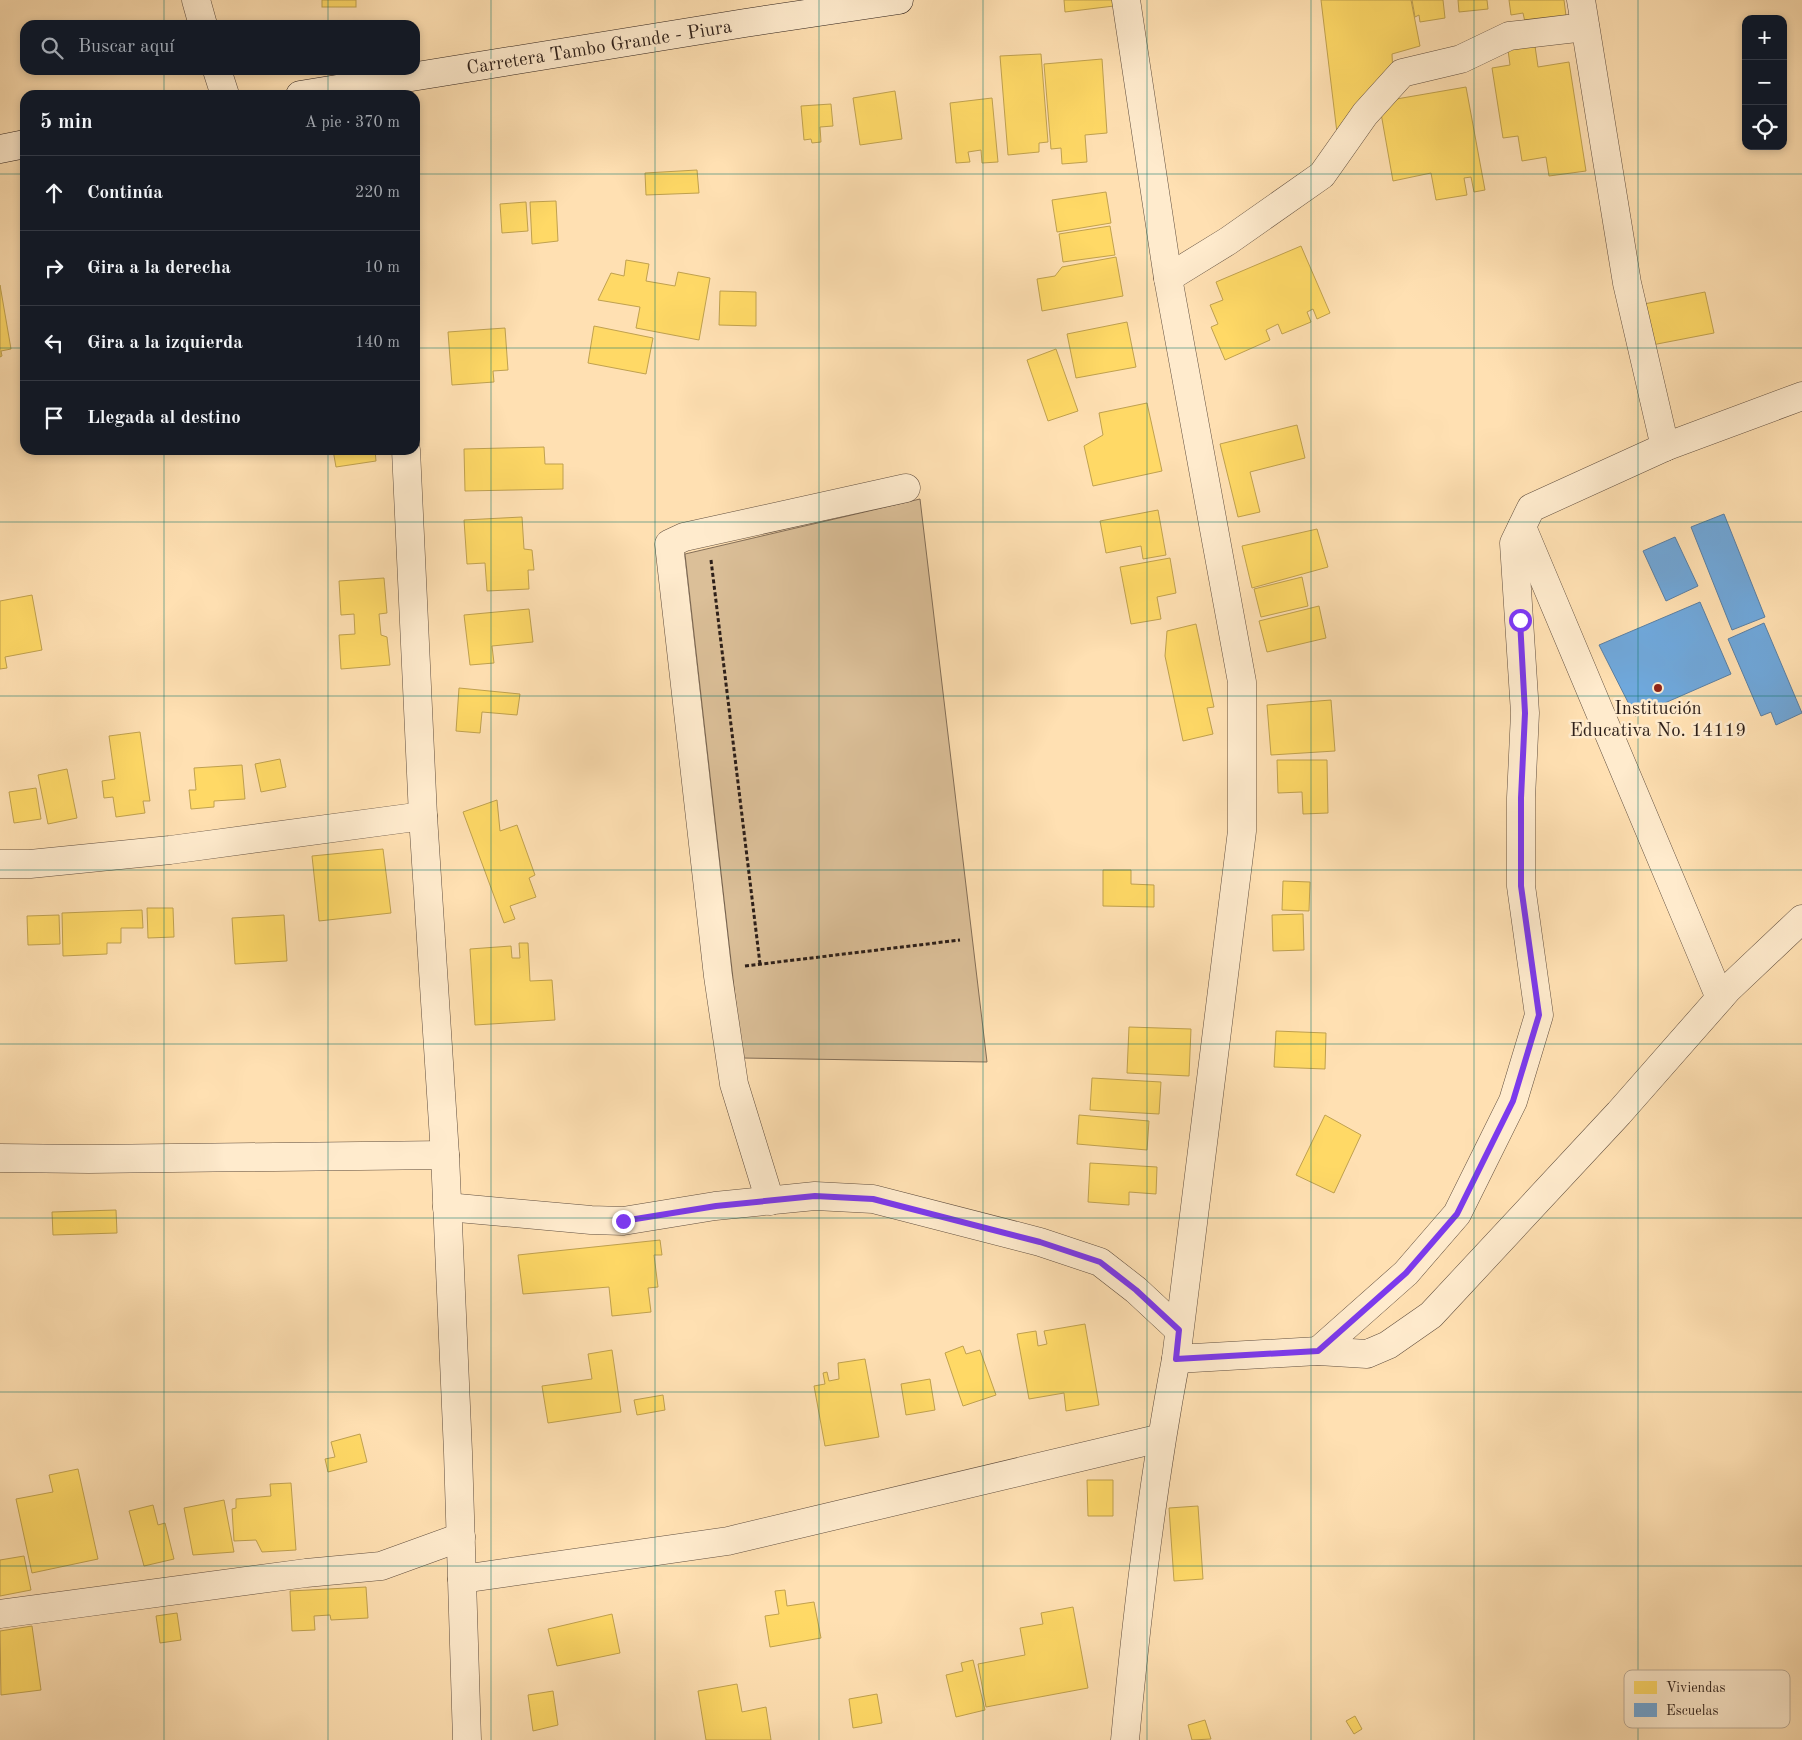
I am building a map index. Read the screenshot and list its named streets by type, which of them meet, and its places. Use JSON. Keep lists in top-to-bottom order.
{
  "streets": {
    "street": ["Carretera Tambo Grande - Piura"]
  },
  "places": ["Institución Educativa No. 14119"],
  "legend": ["Viviendas", "Escuelas"],
  "page": {
    "map_buttons": ["+", "−"],
    "search": "Buscar aquí",
    "heading": ["5 min", "A pie · 370 m"],
    "list": [
      ["Continúa", "220 m"],
      ["Gira a la derecha", "10 m"],
      ["Gira a la izquierda", "140 m"],
      "Llegada al destino"
    ]
  }
}
